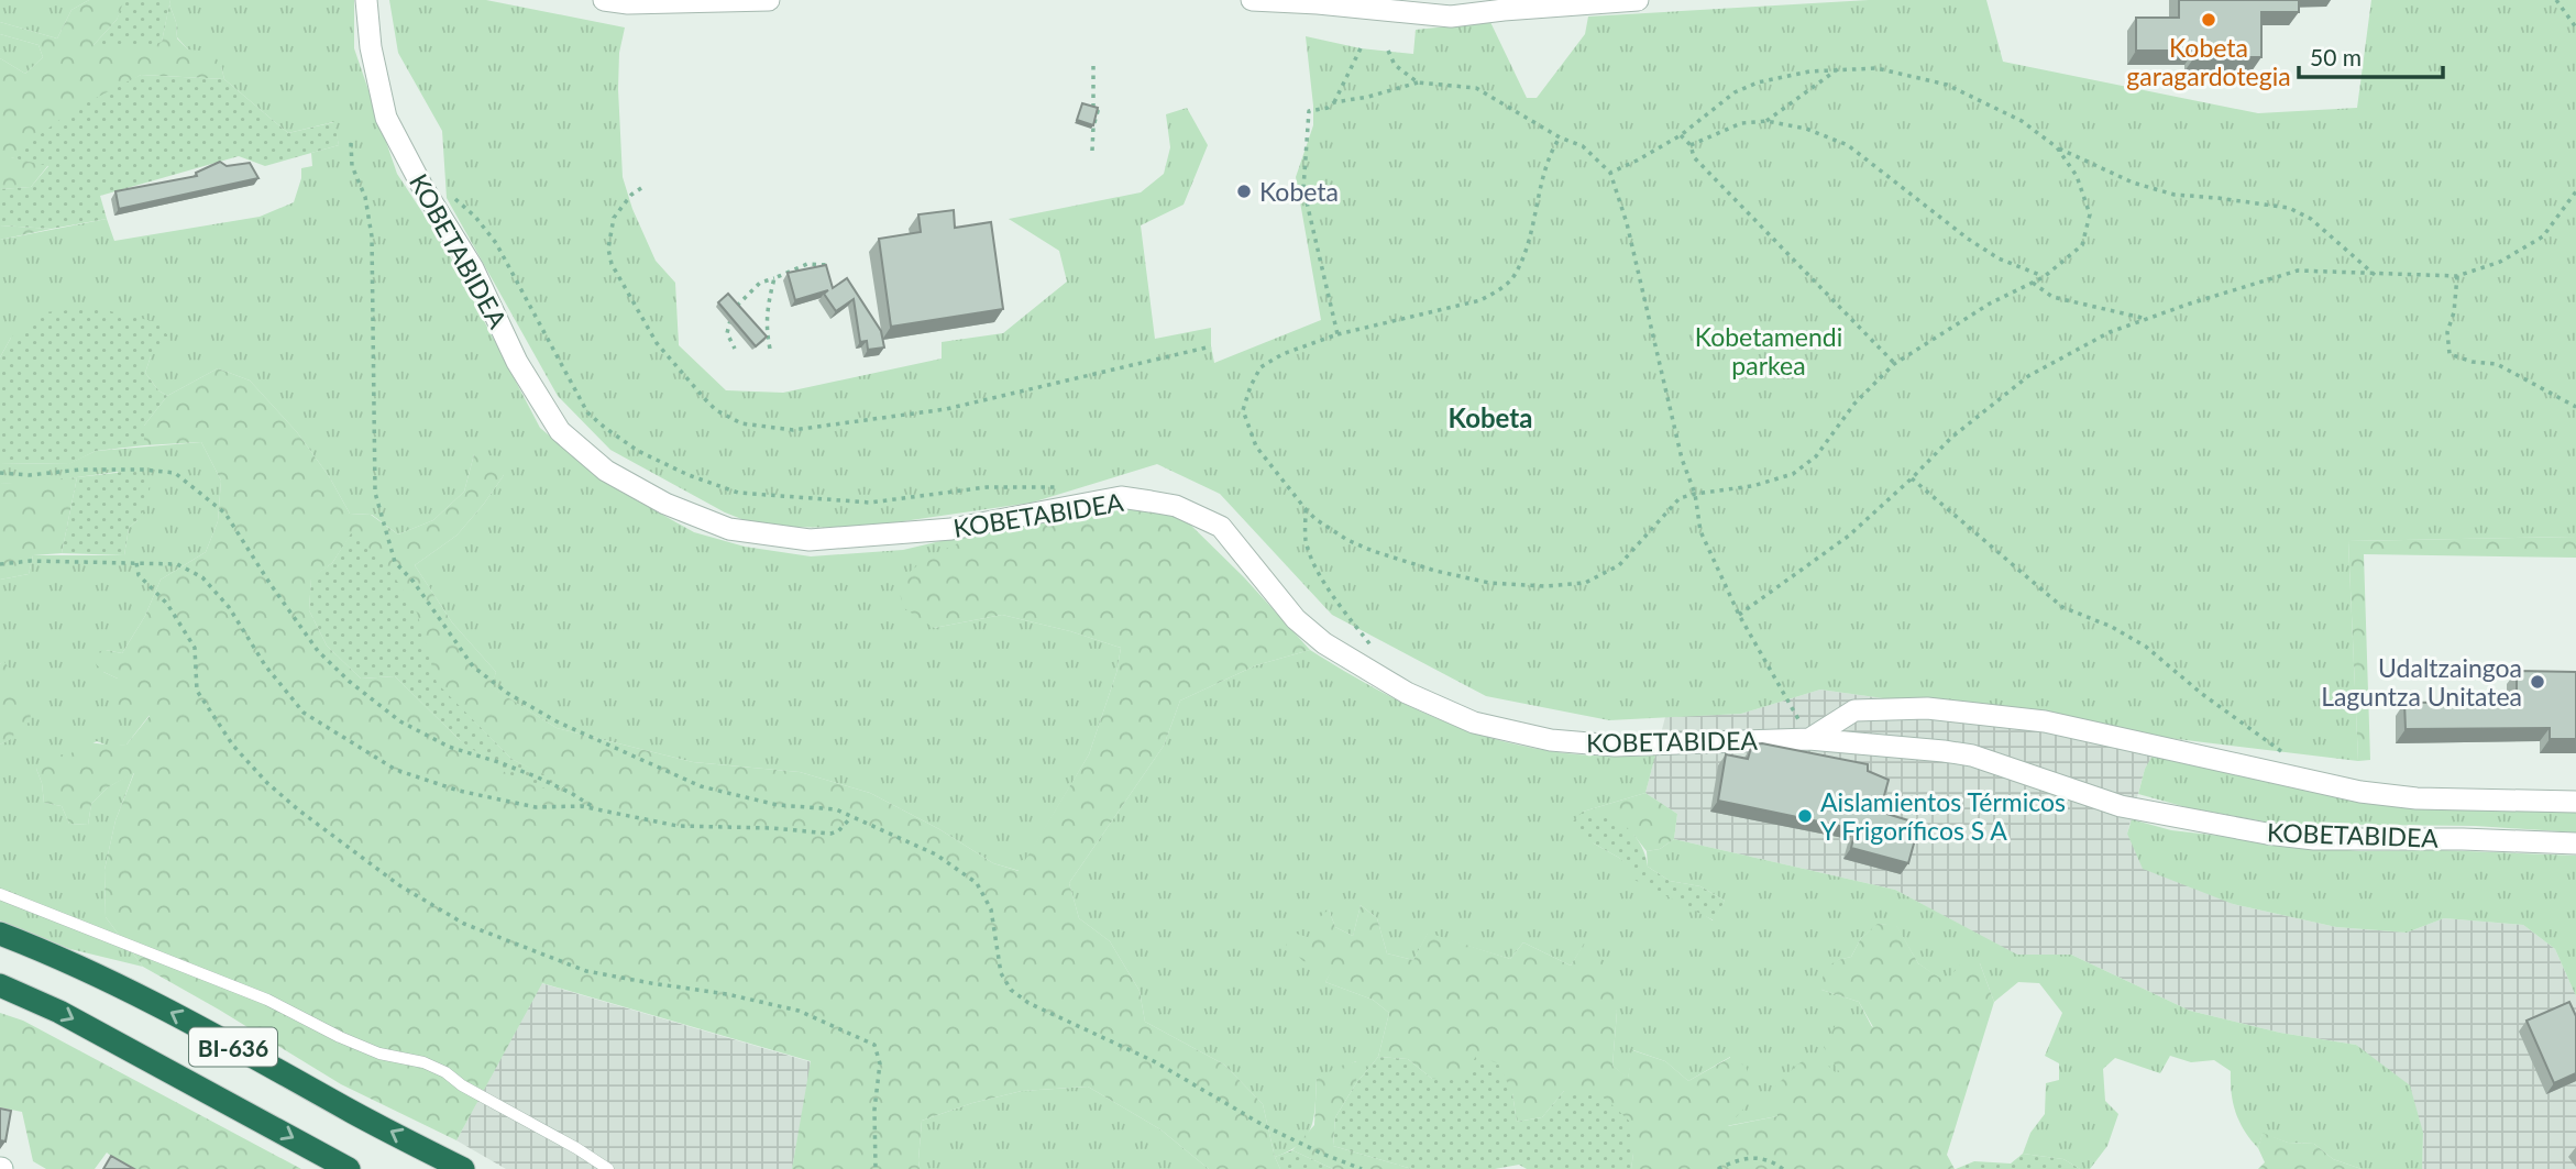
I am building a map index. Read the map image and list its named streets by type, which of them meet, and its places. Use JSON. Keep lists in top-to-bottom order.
{
  "streets": {
    "highway": ["BI-636"],
    "street": ["KOBETABIDEA"]
  },
  "districts": ["Kobeta"],
  "parks": ["Kobetamendi parkea"],
  "places": [
    "Kobeta garagardotegia",
    "Kobeta",
    "Udaltzaingoa Laguntza Unitatea",
    "Aislamientos Térmicos Y Frigoríficos S A"
  ],
  "scale_bar": "50 m"
}
